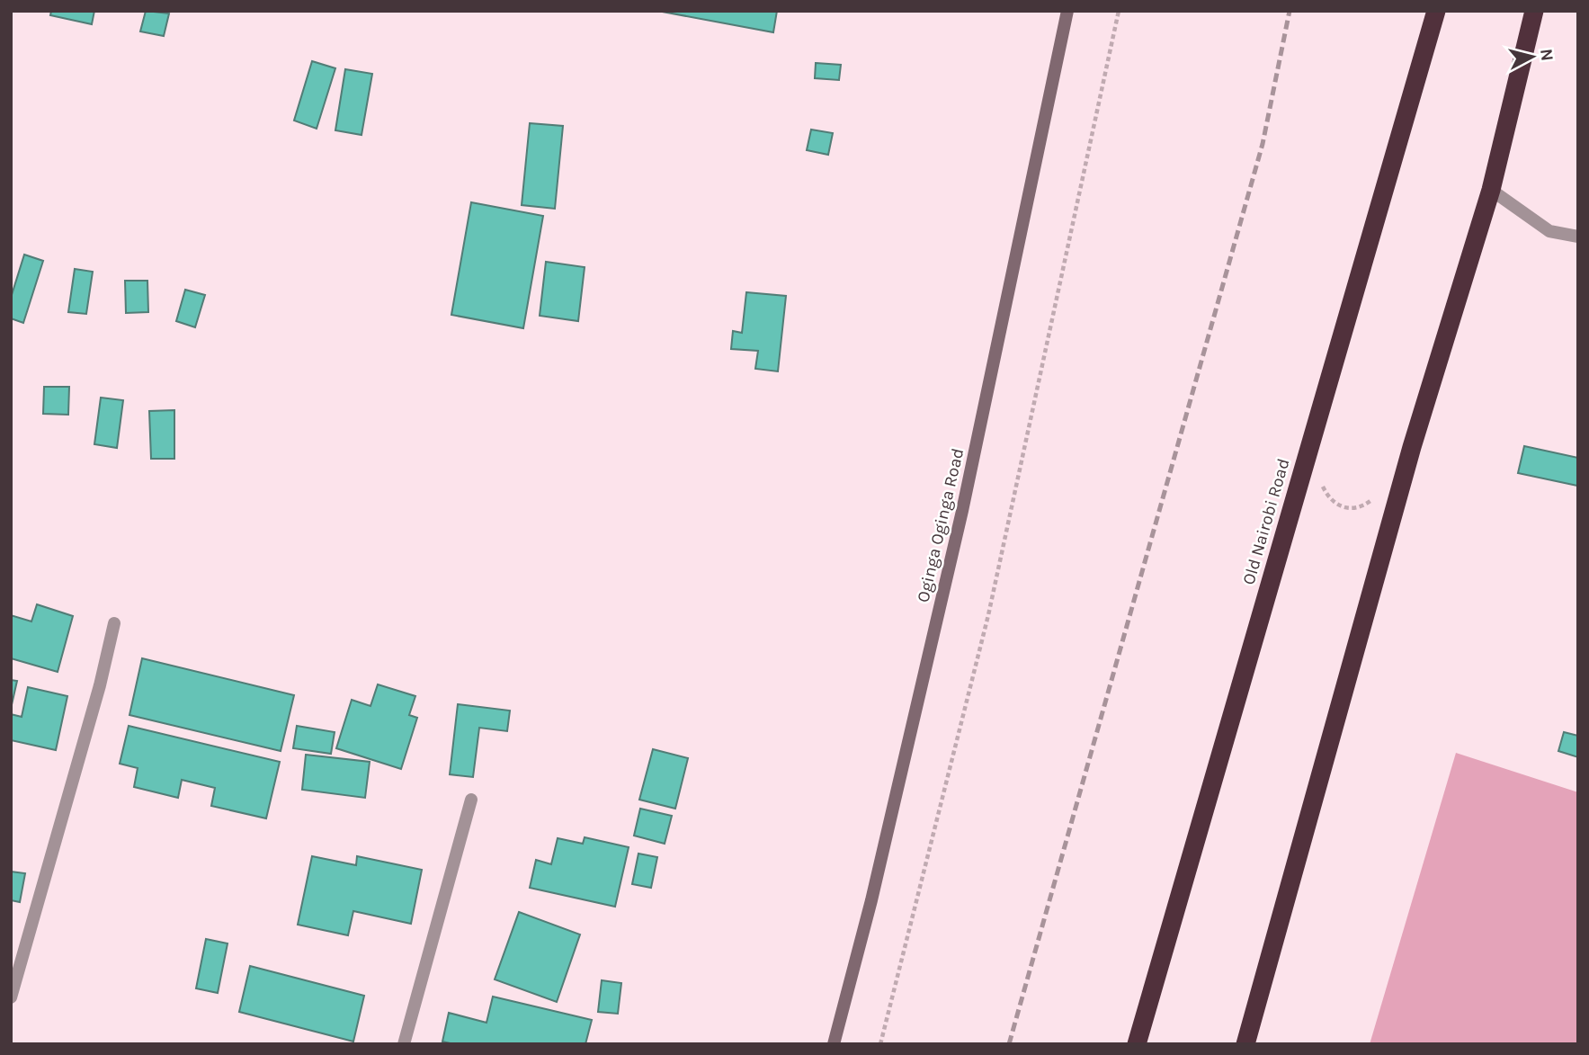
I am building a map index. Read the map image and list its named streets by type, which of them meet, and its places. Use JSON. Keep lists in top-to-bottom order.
{
  "streets": {
    "highway": ["Old Nairobi Road"],
    "street": ["Oginga Oginga Road"]
  },
  "north": "right"
}
